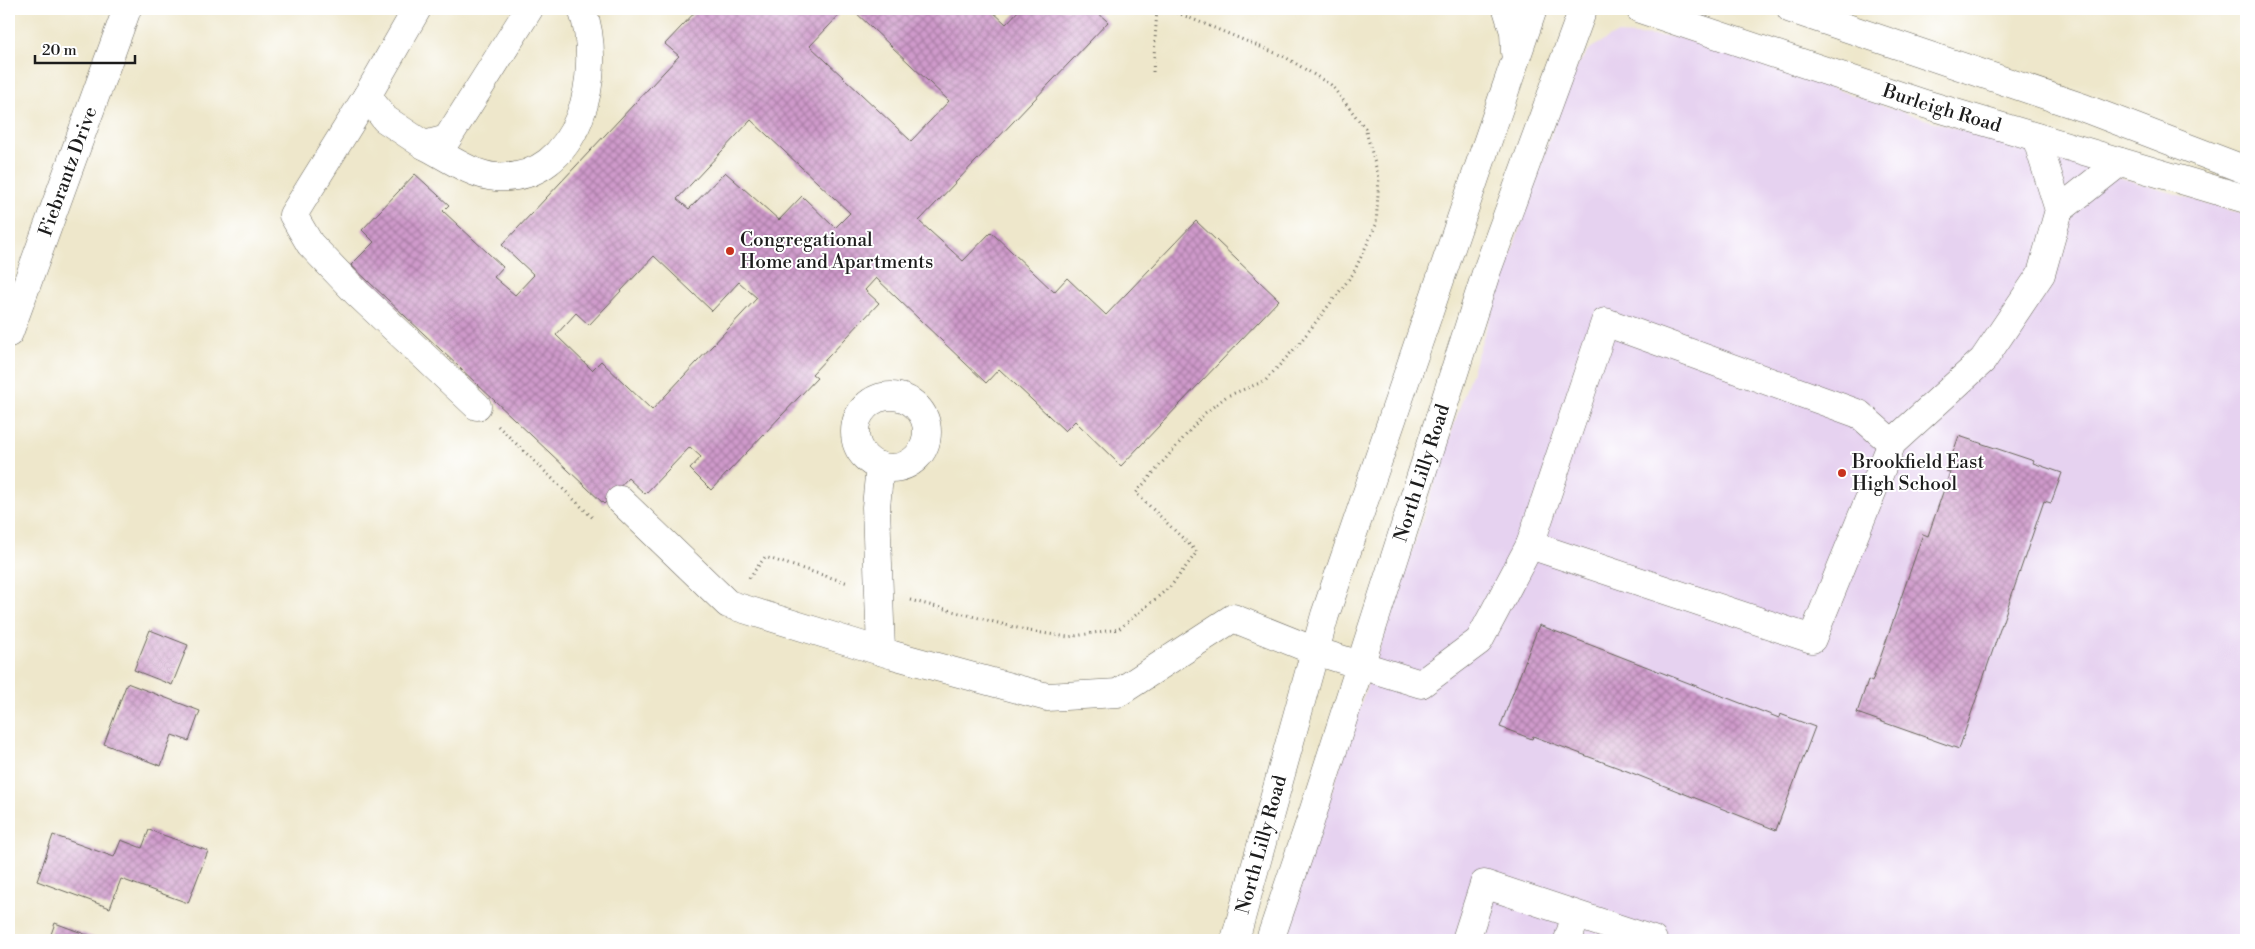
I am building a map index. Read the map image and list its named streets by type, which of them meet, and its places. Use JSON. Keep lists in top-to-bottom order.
{
  "streets": {
    "street": ["Burleigh Road", "Fiebrantz Drive", "North Lilly Road"]
  },
  "places": ["Congregational Home and Apartments", "Brookfield East High School"],
  "scale_bar": "20 m"
}
